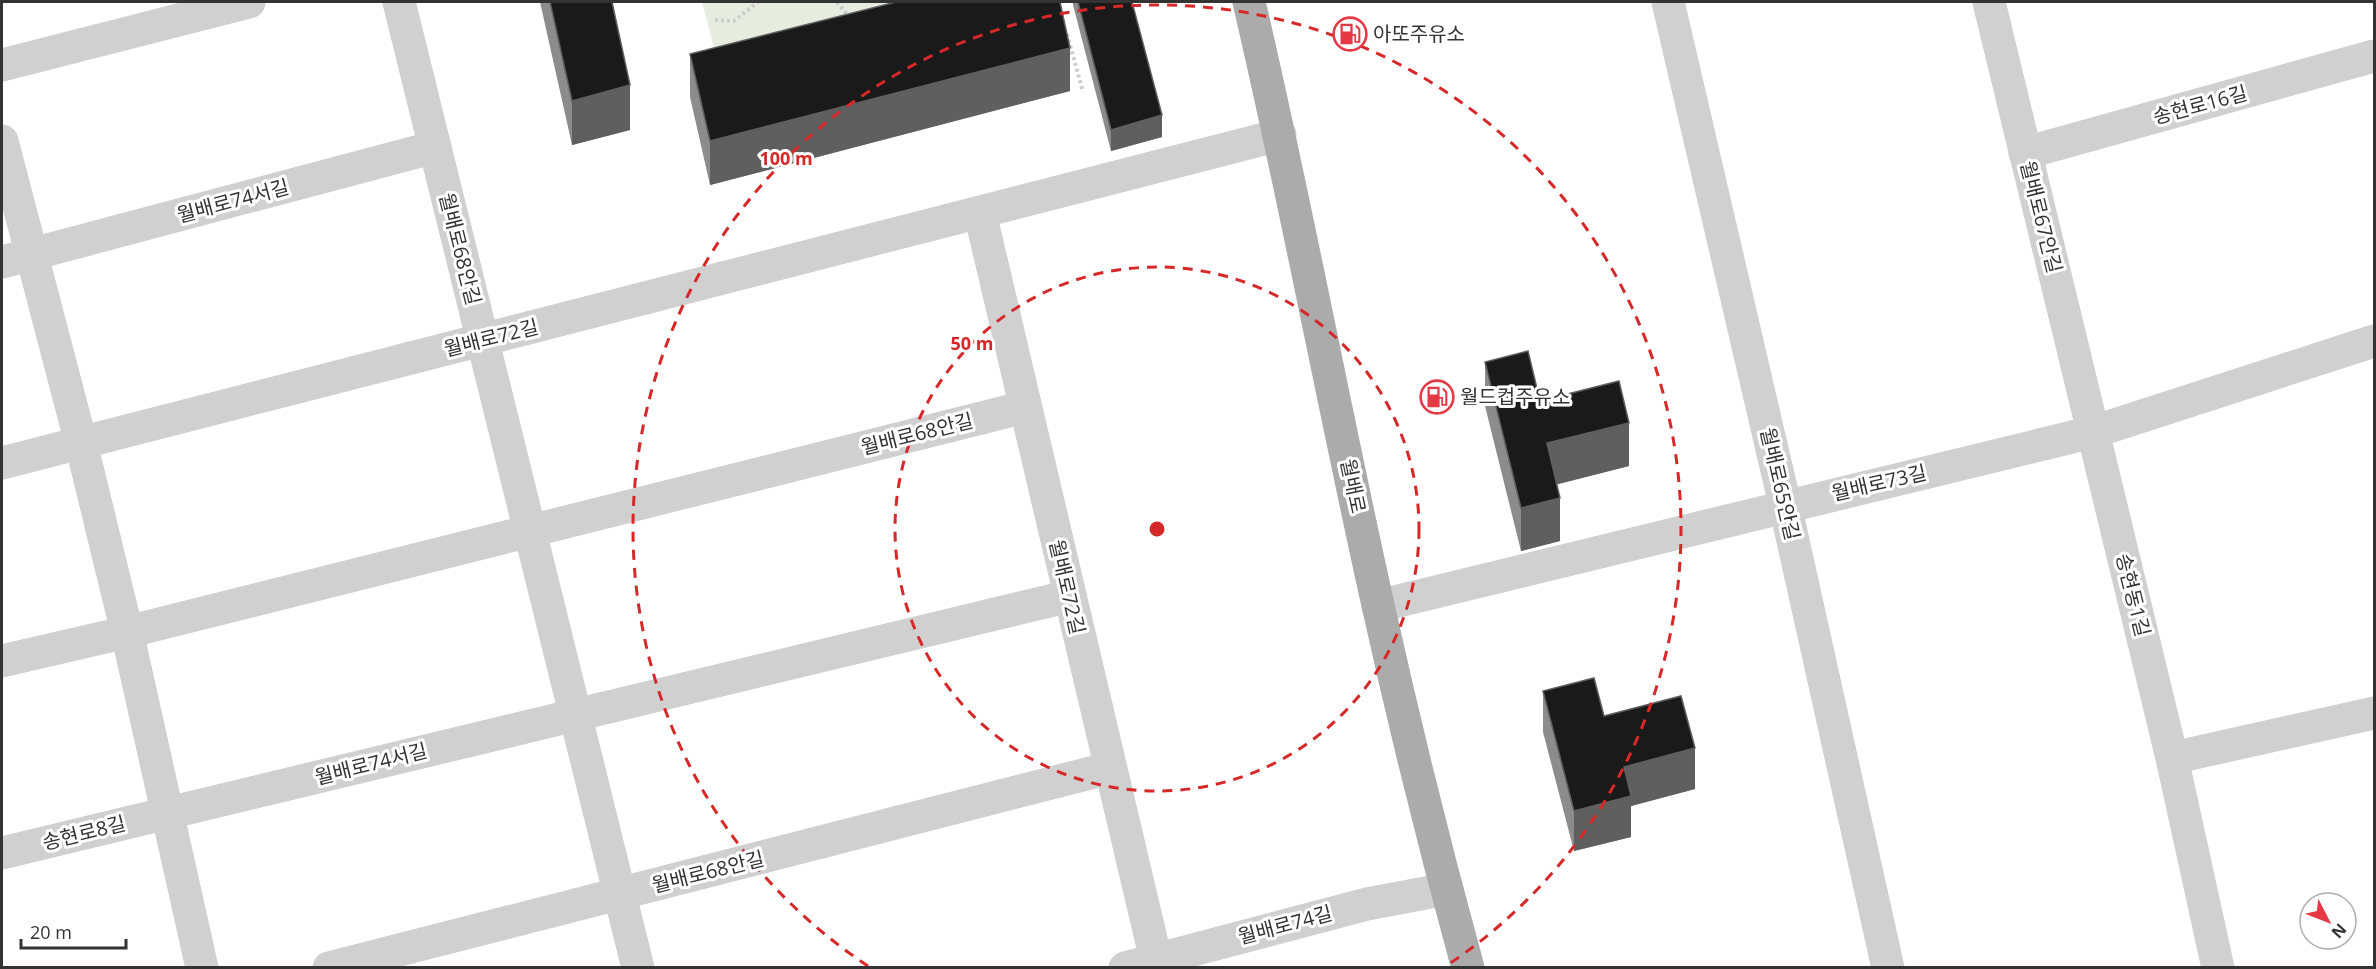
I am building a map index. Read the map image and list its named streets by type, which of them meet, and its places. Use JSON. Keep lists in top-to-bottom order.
{
  "streets": {
    "main road": ["월배로"],
    "street": [
      "송현로16길",
      "월배로74서길",
      "월배로67안길",
      "월배로68안길",
      "월배로72길",
      "월배로73길",
      "월배로65안길",
      "송현동1길",
      "송현로8길",
      "월배로74길"
    ]
  },
  "crossings": [
    ["송현로16길", "월배로67안길"],
    ["월배로74서길", "월배로68안길"],
    ["월배로74서길", "송현로8길"],
    ["월배로67안길", "월배로73길"],
    ["월배로67안길", "송현동1길"],
    ["월배로68안길", "월배로72길"],
    ["월배로72길", "월배로"],
    ["월배로72길", "월배로74길"],
    ["월배로73길", "월배로65안길"],
    ["월배로73길", "월배로"],
    ["월배로73길", "송현동1길"],
    ["월배로", "월배로74길"]
  ],
  "places": {
    "fuel station": ["아또주유소", "월드컵주유소"]
  },
  "scale_bar": "20 m",
  "north": "bottom right",
  "rings": ["100 m", "50 m"]
}
